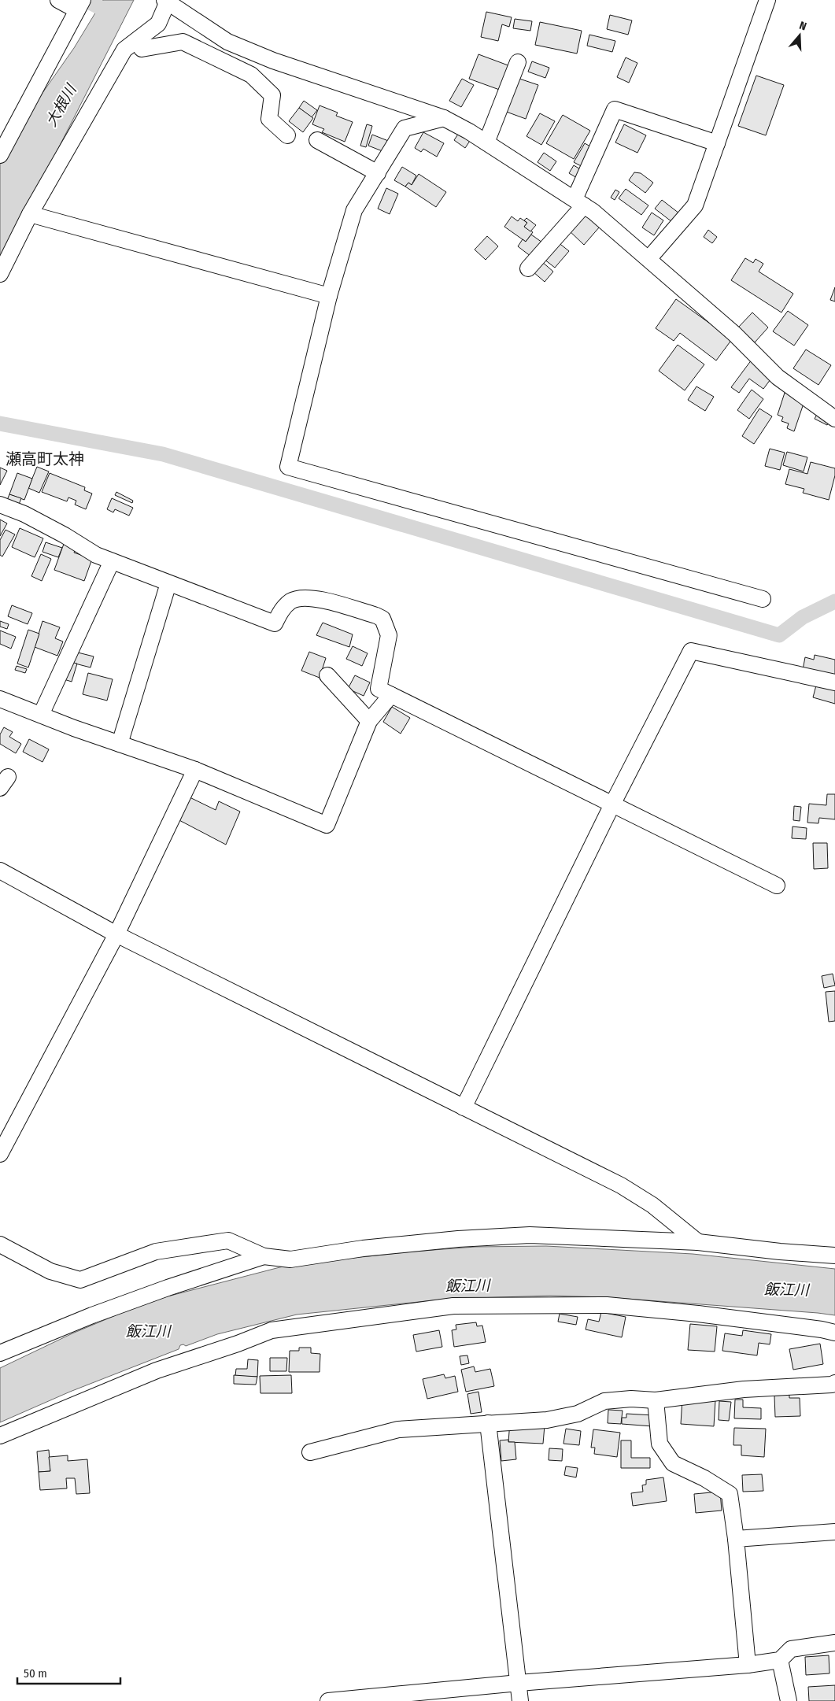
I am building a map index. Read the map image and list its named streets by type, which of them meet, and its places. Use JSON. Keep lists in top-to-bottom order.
{
  "districts": ["瀬高町太神"],
  "water": ["大根川", "飯江川"],
  "scale_bar": "50 m",
  "north": "top"
}
